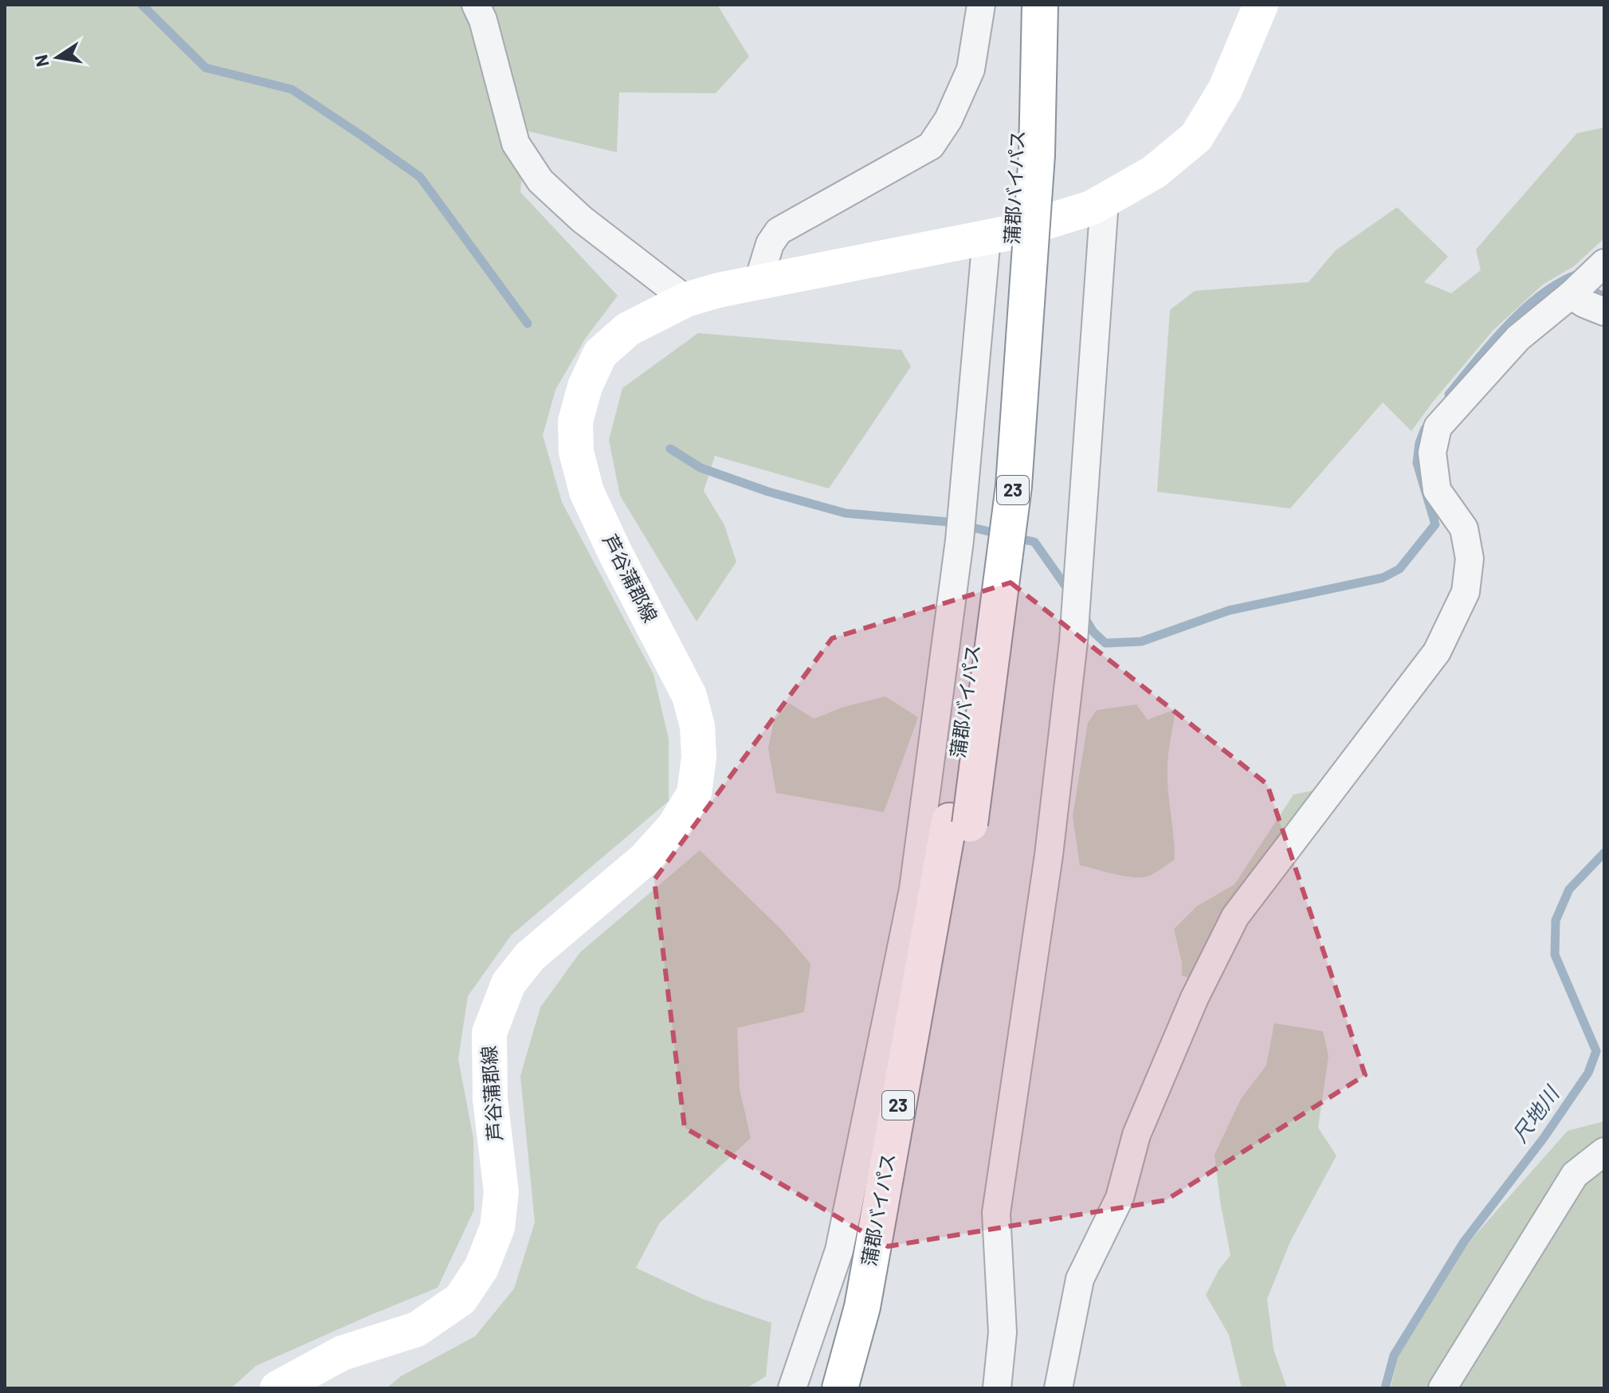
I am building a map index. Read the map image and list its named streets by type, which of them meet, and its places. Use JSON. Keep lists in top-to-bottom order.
{
  "streets": {
    "main road": ["蒲郡バイパス", "23", "芦谷蒲郡線"]
  },
  "water": ["尺地川"],
  "north": "left"
}
